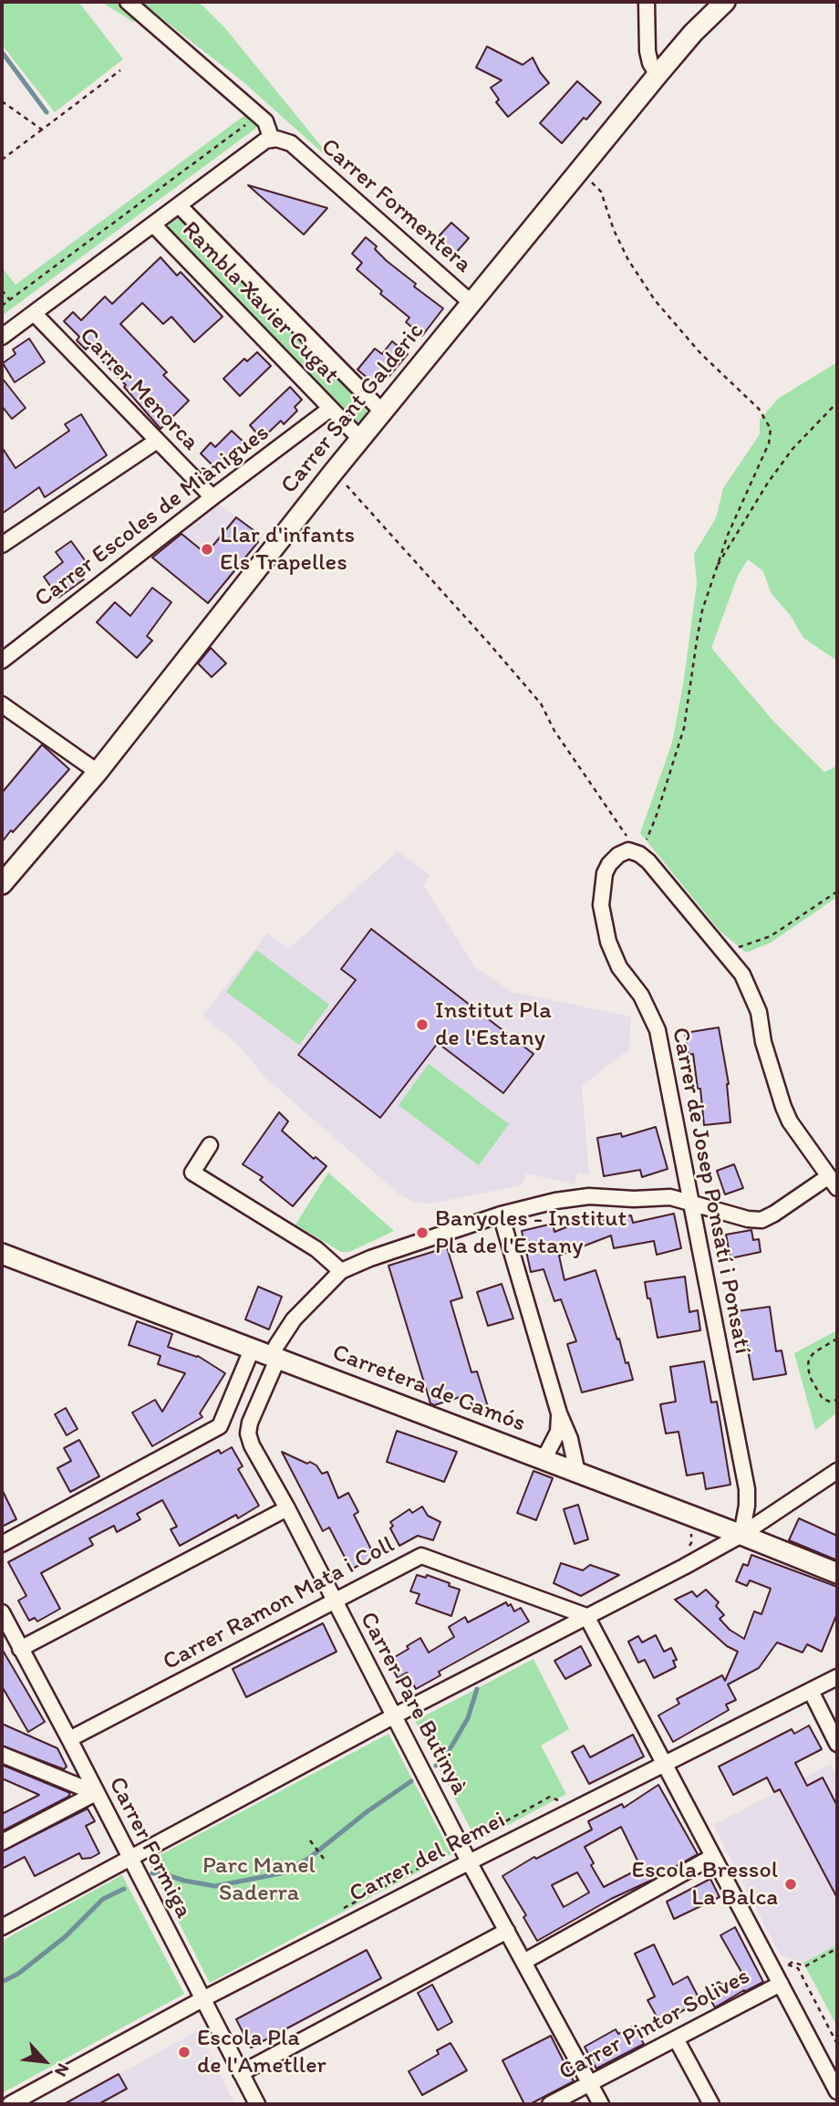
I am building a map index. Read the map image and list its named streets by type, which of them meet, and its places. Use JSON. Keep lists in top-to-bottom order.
{
  "streets": {
    "street": [
      "Carrer Formentera",
      "Rambla Xavier Cugat",
      "Carrer Menorca",
      "Carrer Sant Galderic",
      "Carrer Escoles de Miànigues",
      "Carrer de Josep Ponsatí i Ponsatí",
      "Carretera de Camós",
      "Carrer Ramon Mata i Coll",
      "Carrer Pare Butinyà",
      "Carrer Formiga",
      "Carrer del Remei",
      "Carrer Pintor Solives"
    ]
  },
  "crossings": [
    ["Carrer Formentera", "Carrer Sant Galderic"],
    ["Rambla Xavier Cugat", "Carrer Sant Galderic"],
    ["Rambla Xavier Cugat", "Carrer Escoles de Miànigues"],
    ["Carrer Menorca", "Carrer Escoles de Miànigues"],
    ["Carrer de Josep Ponsatí i Ponsatí", "Carretera de Camós"],
    ["Carrer Ramon Mata i Coll", "Carrer Pare Butinyà"],
    ["Carrer Ramon Mata i Coll", "Carrer Formiga"],
    ["Carrer Pare Butinyà", "Carrer del Remei"],
    ["Carrer Pare Butinyà", "Carrer Pintor Solives"],
    ["Carrer Formiga", "Carrer del Remei"]
  ],
  "parks": ["Parc Manel Saderra"],
  "places": [
    "Llar d'infants Els Trapelles",
    "Institut Pla de l'Estany",
    "Banyoles - Institut Pla de l'Estany",
    "Escola Bressol La Balca",
    "Escola Pla de l'Ametller"
  ],
  "north": "bottom right"
}
